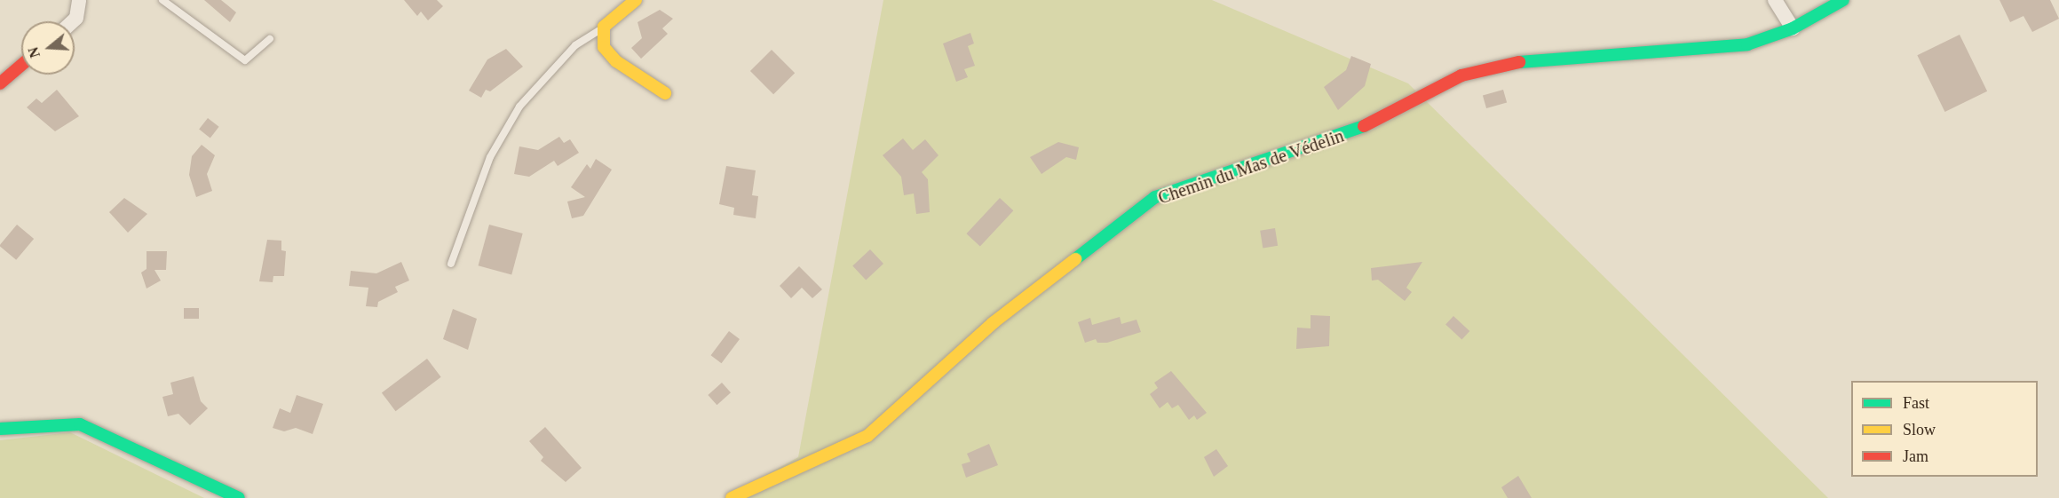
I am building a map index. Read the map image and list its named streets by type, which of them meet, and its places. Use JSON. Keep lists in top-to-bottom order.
{
  "streets": {
    "street": ["Chemin du Mas de Védelin"]
  },
  "legend": ["Fast", "Slow", "Jam"],
  "north": "left"
}
